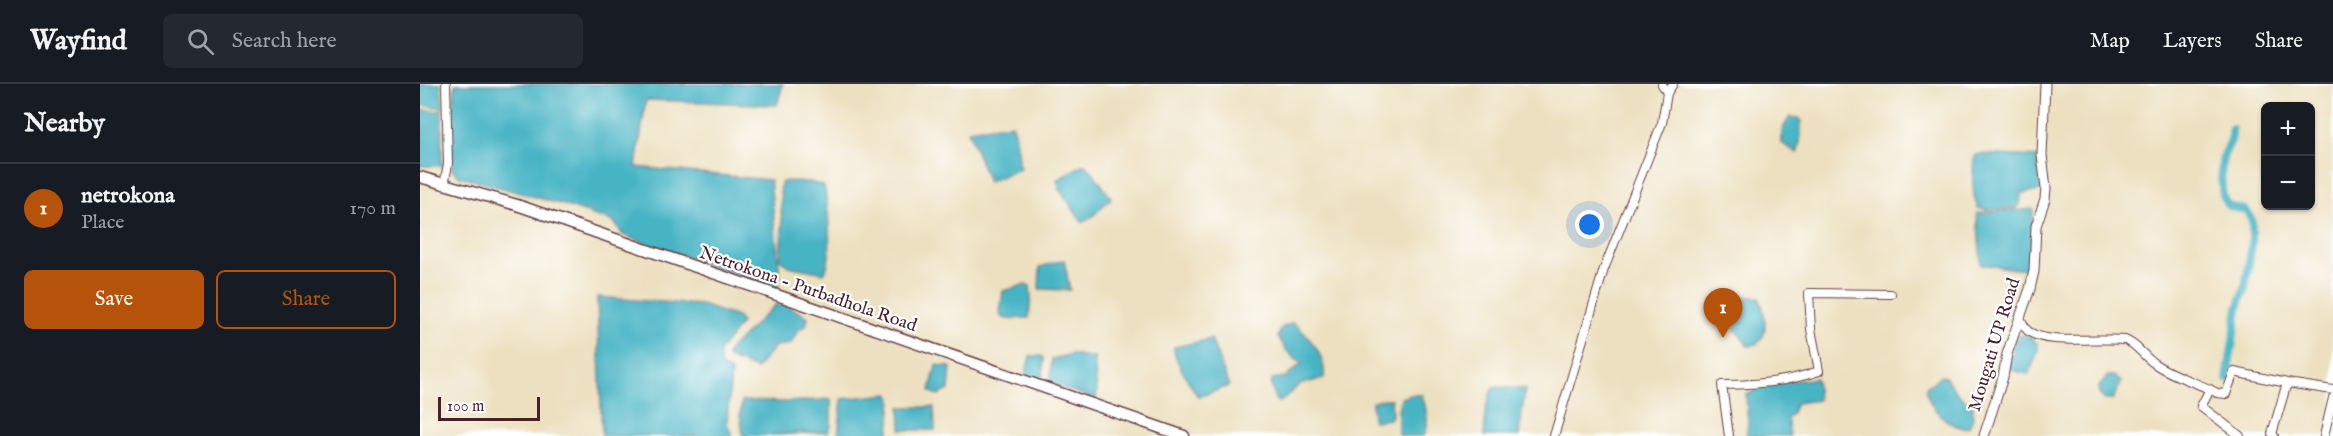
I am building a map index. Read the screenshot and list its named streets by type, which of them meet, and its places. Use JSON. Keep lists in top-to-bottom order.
{
  "streets": {
    "main road": ["Netrokona - Purbadhola Road"],
    "street": ["Mougati UP Road"]
  },
  "scale_bar": "100 m",
  "page": {
    "header": "Wayfind",
    "search": "Search here",
    "nav": ["Map", "Layers", "Share"],
    "heading": "Nearby",
    "map_buttons": ["+", "−"],
    "list": [
      {
        "mark": "1",
        "name": "netrokona",
        "note": "Place",
        "value": "170 m"
      }
    ],
    "buttons": ["Save", "Share"],
    "pins": "1",
    "scale": "100 m"
  }
}
